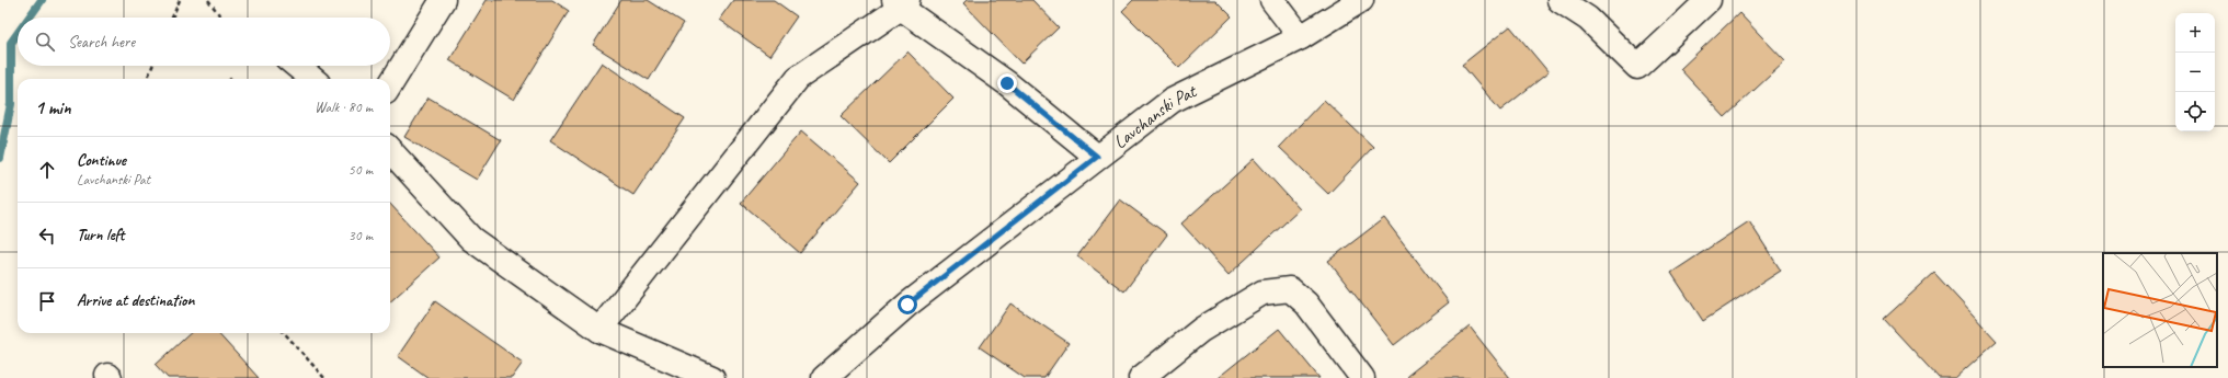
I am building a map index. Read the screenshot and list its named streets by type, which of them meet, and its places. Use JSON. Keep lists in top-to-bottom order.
{
  "streets": {
    "street": ["Lavchanski Pat"]
  },
  "page": {
    "map_buttons": ["+", "−"],
    "search": "Search here",
    "heading": ["1 min", "Walk · 80 m"],
    "list": [
      ["Continue", "Lavchanski Pat", "50 m"],
      ["Turn left", "30 m"],
      "Arrive at destination"
    ]
  }
}
